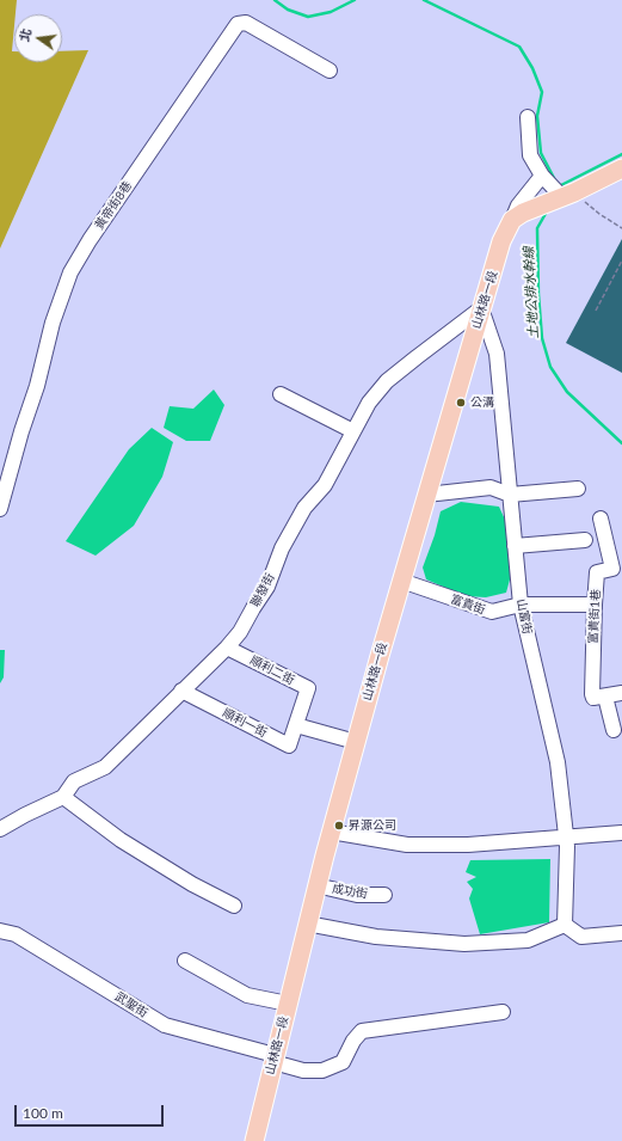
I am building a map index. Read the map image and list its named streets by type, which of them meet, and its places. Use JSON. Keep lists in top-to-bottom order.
{
  "streets": {
    "main road": ["山林路一段"],
    "street": [
      "黃帝街8巷",
      "聯發街",
      "富貴街",
      "山富街",
      "富貴街1巷",
      "順利二街",
      "順利一街",
      "成功街",
      "武聖街"
    ]
  },
  "crossings": [
    ["山林路一段", "聯發街"],
    ["山林路一段", "富貴街"],
    ["山林路一段", "山富街"],
    ["山林路一段", "成功街"],
    ["山林路一段", "武聖街"],
    ["聯發街", "山富街"],
    ["聯發街", "順利二街"],
    ["聯發街", "順利一街"],
    ["富貴街", "山富街"],
    ["富貴街", "富貴街1巷"],
    ["順利二街", "順利一街"]
  ],
  "water": ["土地公排水幹線"],
  "places": ["公溝", "昇源公司"],
  "scale_bar": "100 m",
  "north": "left"
}
